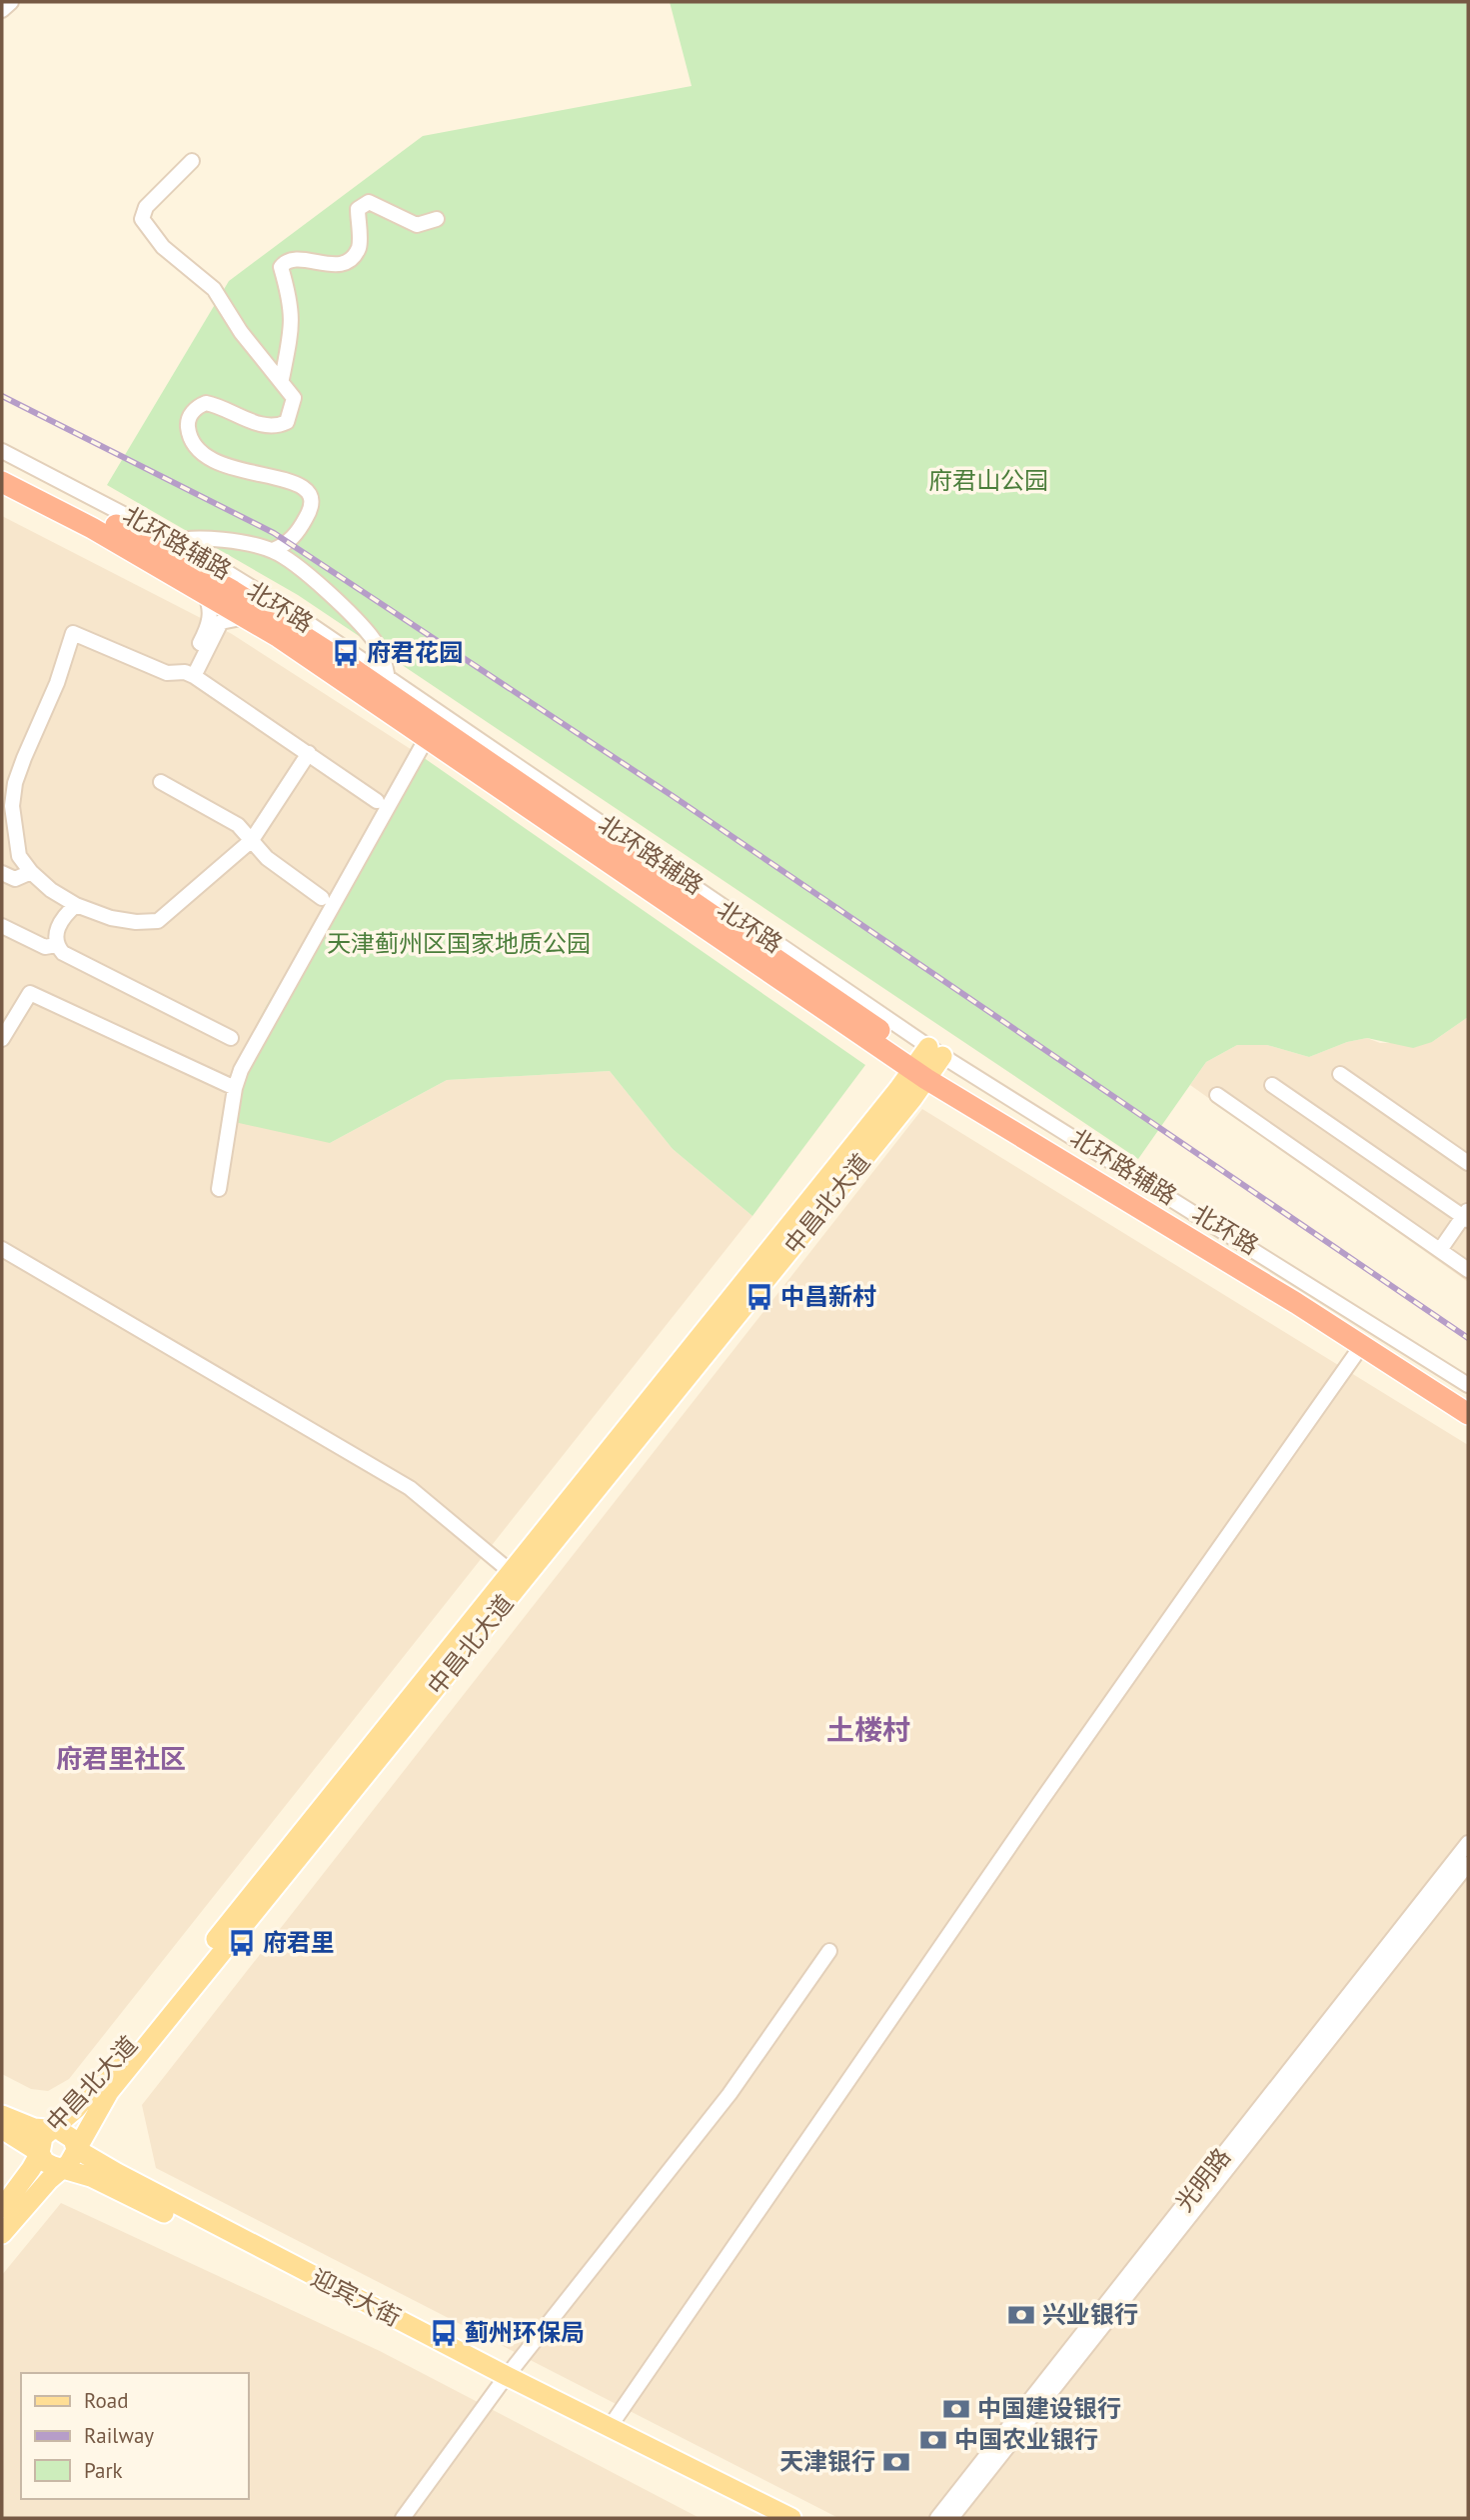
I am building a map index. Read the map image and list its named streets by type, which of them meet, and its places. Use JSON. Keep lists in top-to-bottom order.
{
  "streets": {
    "highway": ["北环路"],
    "main road": ["中昌北大道", "迎宾大街"],
    "street": ["北环路辅路", "光明路"]
  },
  "crossings": [
    ["北环路辅路", "北环路"],
    ["北环路辅路", "中昌北大道"],
    ["北环路", "中昌北大道"],
    ["中昌北大道", "迎宾大街"]
  ],
  "districts": ["土楼村", "府君里社区"],
  "parks": ["府君山公园", "天津蓟州区国家地质公园"],
  "places": {
    "bus stop": [
      "府君花园",
      "中昌新村",
      "府君里",
      "蓟州环保局"
    ],
    "bank": [
      "兴业银行",
      "中国建设银行",
      "中国农业银行",
      "天津银行"
    ]
  },
  "legend": ["Road", "Railway", "Park"]
}
